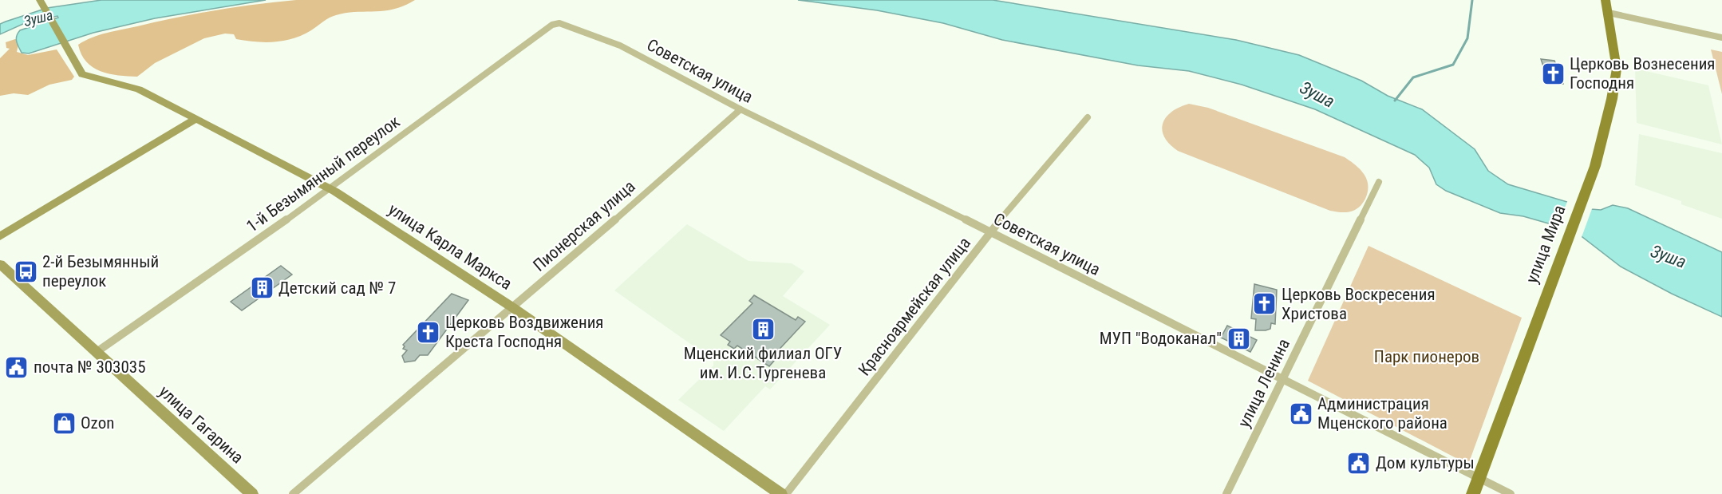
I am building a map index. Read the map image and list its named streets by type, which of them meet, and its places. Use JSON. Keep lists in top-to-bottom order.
{
  "streets": {
    "main road": ["улица Мира", "улица Карла Маркса", "улица Гагарина"],
    "street": [
      "Советская улица",
      "1-й Безымянный переулок",
      "Пионерская улица",
      "Красноармейская улица",
      "улица Ленина"
    ]
  },
  "crossings": [
    ["Советская улица", "1-й Безымянный переулок"],
    ["Советская улица", "Пионерская улица"],
    ["Советская улица", "улица Мира"],
    ["Советская улица", "Красноармейская улица"],
    ["Советская улица", "улица Ленина"],
    ["1-й Безымянный переулок", "улица Карла Маркса"],
    ["1-й Безымянный переулок", "улица Гагарина"],
    ["Пионерская улица", "улица Карла Маркса"]
  ],
  "water": ["Зуша"],
  "parks": ["Парк пионеров"],
  "places": {
    "church": ["Церковь Вознесения Господня", "Церковь Воскресения Христова", "Церковь Воздвижения Креста Господня"],
    "bus stop": ["2-й Безымянный переулок"],
    "building": ["Детский сад № 7", "Мценский филиал ОГУ им. И.С.Тургенева", "МУП \"Водоканал\""],
    "public building": ["почта № 303035", "Администрация Мценского района", "Дом культуры"],
    "shop": ["Ozon"]
  }
}
